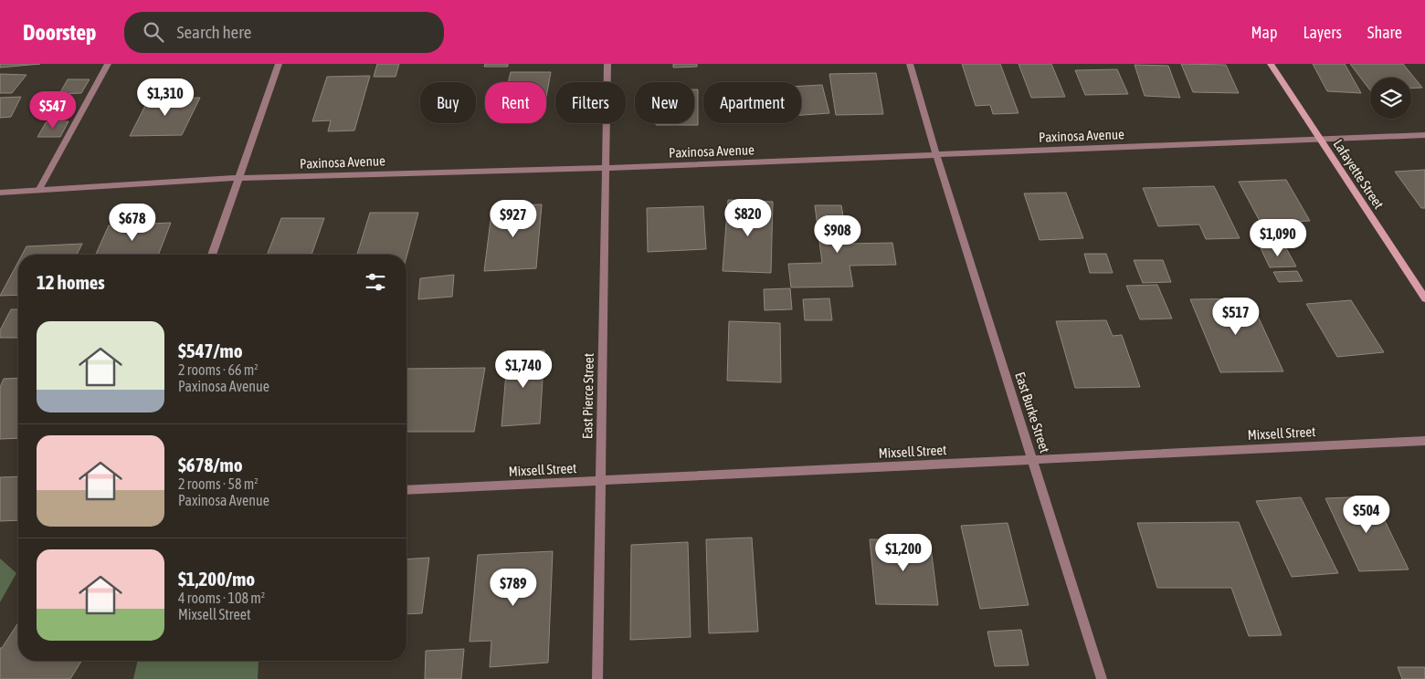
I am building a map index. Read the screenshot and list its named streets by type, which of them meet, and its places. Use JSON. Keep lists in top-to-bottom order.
{
  "streets": {
    "street": [
      "Paxinosa Avenue",
      "Lafayette Street",
      "East Pierce Street",
      "East Burke Street",
      "Mixsell Street"
    ]
  },
  "crossings": [
    ["Paxinosa Avenue", "Lafayette Street"],
    ["Paxinosa Avenue", "East Pierce Street"],
    ["Paxinosa Avenue", "East Burke Street"],
    ["East Pierce Street", "Mixsell Street"],
    ["East Burke Street", "Mixsell Street"]
  ],
  "page": {
    "header": "Doorstep",
    "search": "Search here",
    "nav": ["Map", "Layers", "Share"],
    "price": [
      "$1,310",
      "$547",
      "$820",
      "$927",
      "$678",
      "$908",
      "$1,090",
      "$517",
      "$1,740",
      "$504",
      "$1,200",
      "$789"
    ],
    "chip": [
      "Buy",
      "Rent",
      "Filters",
      "New",
      "Apartment"
    ],
    "heading": "12 homes",
    "list": [
      {
        "name": "$547/mo",
        "note": "2 rooms · 66 m² · Paxinosa Avenue"
      },
      {
        "name": "$678/mo",
        "note": "2 rooms · 58 m² · Paxinosa Avenue"
      },
      {
        "name": "$1,200/mo",
        "note": "4 rooms · 108 m² · Mixsell Street"
      }
    ]
  }
}
